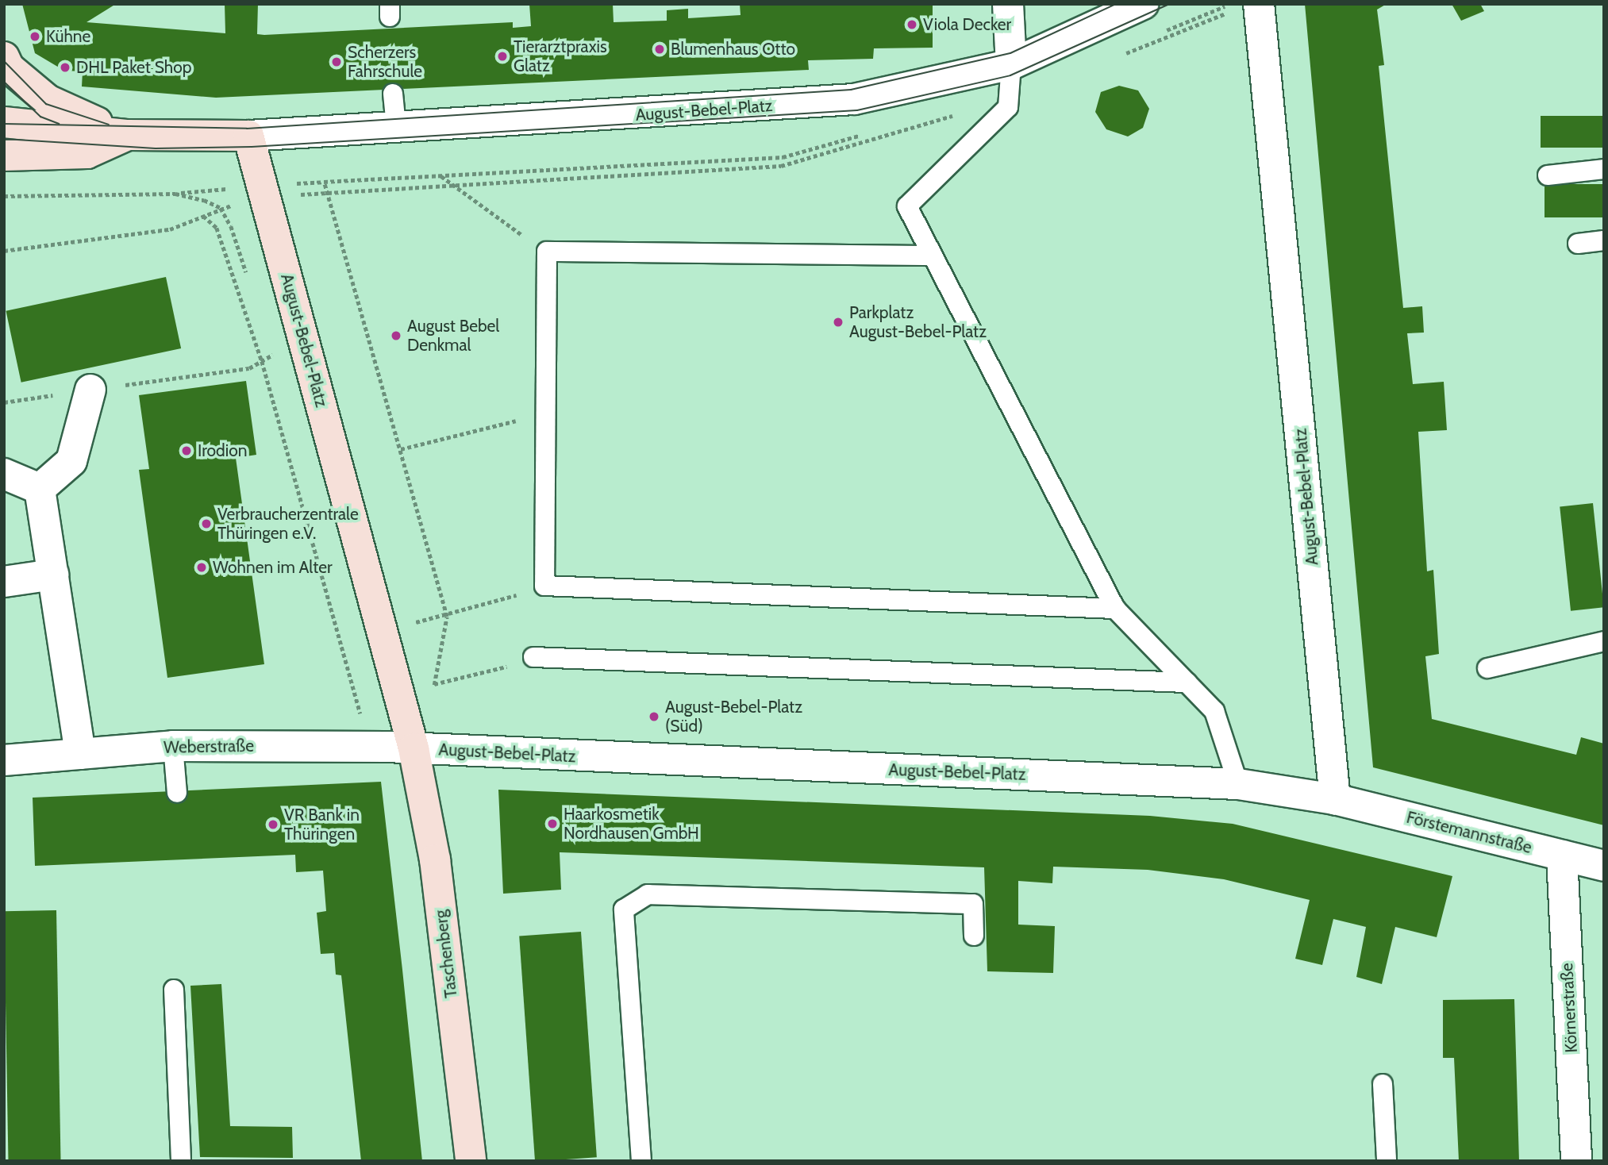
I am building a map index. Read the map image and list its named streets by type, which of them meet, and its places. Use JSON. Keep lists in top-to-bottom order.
{
  "streets": {
    "main road": ["August-Bebel-Platz", "Taschenberg"],
    "street": ["Weberstraße", "Förstemannstraße", "Körnerstraße"]
  },
  "crossings": [
    ["August-Bebel-Platz", "Weberstraße"],
    ["August-Bebel-Platz", "Förstemannstraße"],
    ["August-Bebel-Platz", "Taschenberg"],
    ["Weberstraße", "Taschenberg"],
    ["Förstemannstraße", "Körnerstraße"]
  ],
  "places": [
    "Viola Decker",
    "Kühne",
    "Blumenhaus Otto",
    "Tierarztpraxis Glatz",
    "Scherzers Fahrschule",
    "DHL Paket Shop",
    "Parkplatz August-Bebel-Platz",
    "August Bebel Denkmal",
    "Irodion",
    "Verbraucherzentrale Thüringen e.V.",
    "Wohnen im Alter",
    "August-Bebel-Platz (Süd)",
    "Haarkosmetik Nordhausen GmbH",
    "VR Bank in Thüringen"
  ]
}
